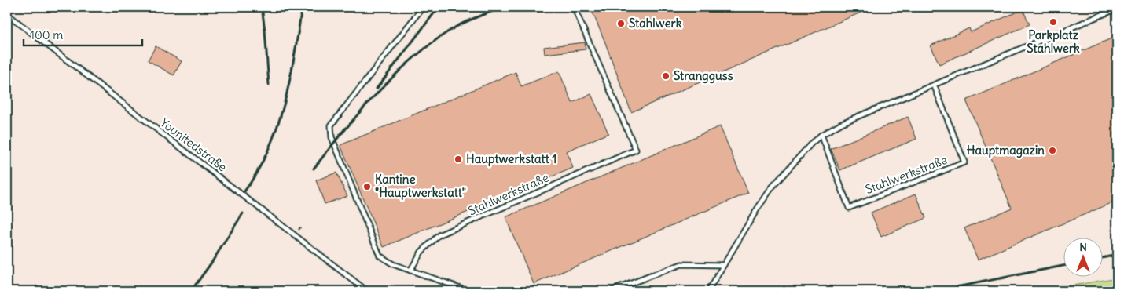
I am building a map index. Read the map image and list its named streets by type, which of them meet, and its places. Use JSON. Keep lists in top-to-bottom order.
{
  "streets": {
    "lane": ["Younitedstraße", "Stahlwerkstraße"]
  },
  "places": [
    "Parkplatz Stahlwerk",
    "Stahlwerk",
    "Strangguss",
    "Hauptmagazin",
    "Hauptwerkstatt 1",
    "Kantine \"Hauptwerkstatt\""
  ],
  "scale_bar": "100 m",
  "north": "top"
}
